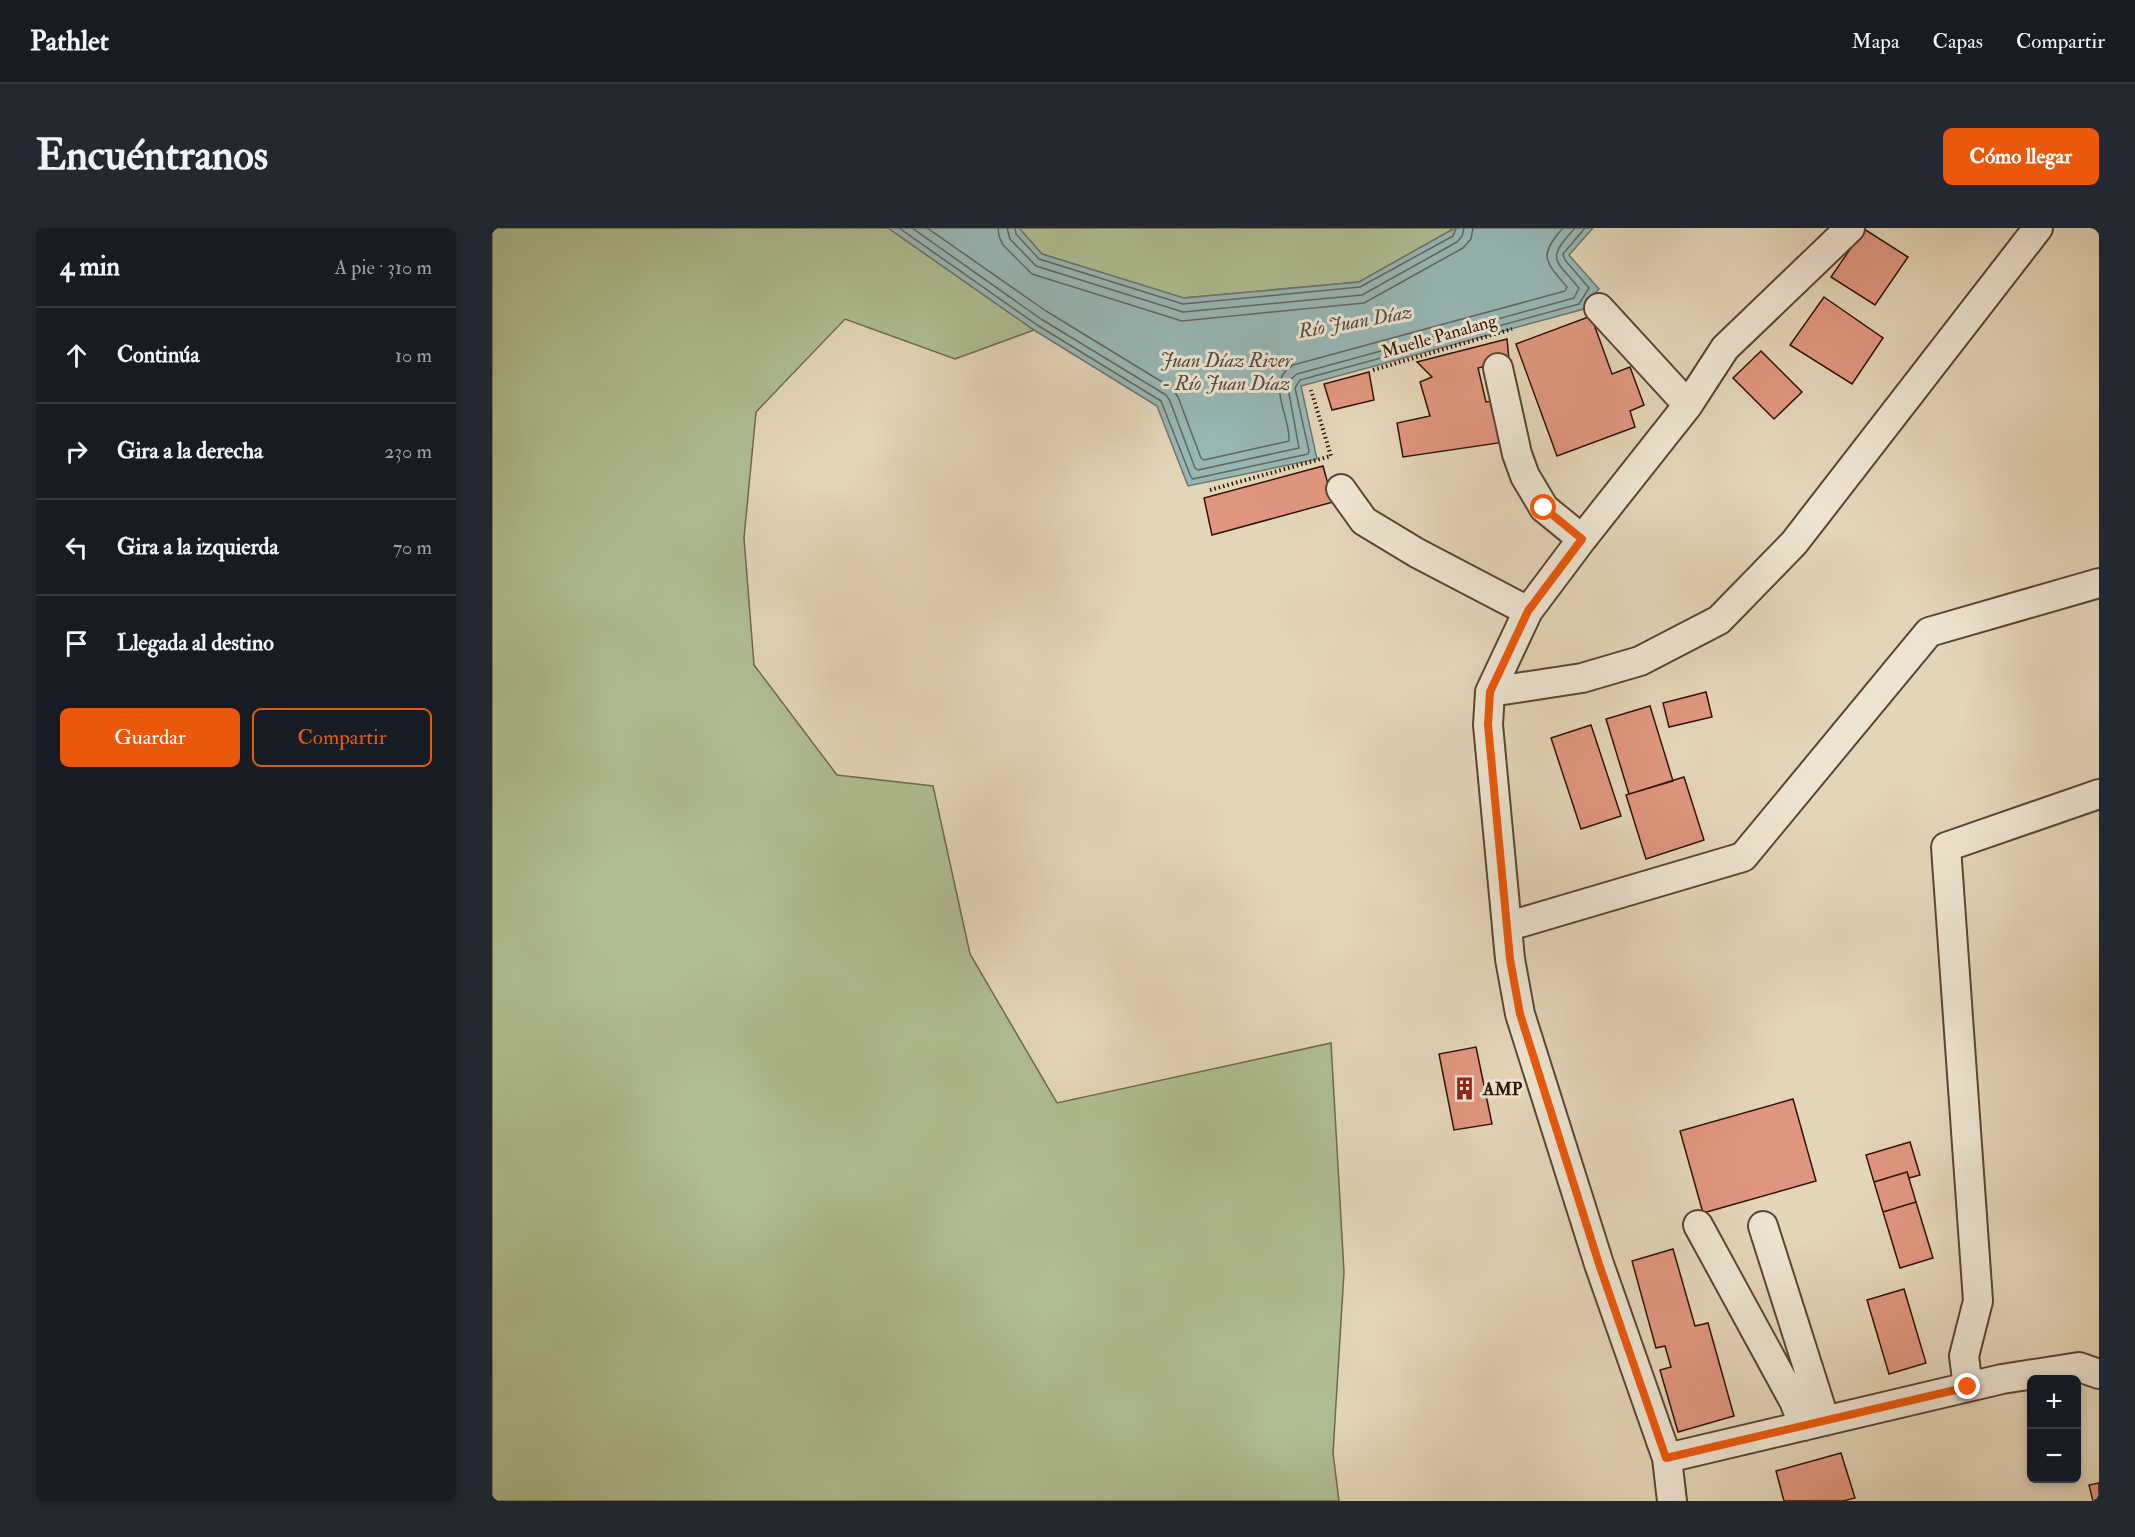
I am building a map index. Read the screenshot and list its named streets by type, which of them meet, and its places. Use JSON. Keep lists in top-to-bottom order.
{
  "streets": {
    "path": ["Muelle Panalang"]
  },
  "water": ["Río Juan Díaz", "Juan Díaz River - Río Juan Díaz"],
  "places": {
    "building": ["AMP"]
  },
  "page": {
    "header": "Pathlet",
    "nav": ["Mapa", "Capas", "Compartir"],
    "buttons": [
      "Cómo llegar",
      ["Guardar", "Compartir"]
    ],
    "title": "Encuéntranos",
    "heading": ["4 min", "A pie · 310 m"],
    "list": [
      ["Continúa", "10 m"],
      ["Gira a la derecha", "230 m"],
      ["Gira a la izquierda", "70 m"],
      "Llegada al destino"
    ],
    "map_buttons": ["+", "−"]
  }
}
